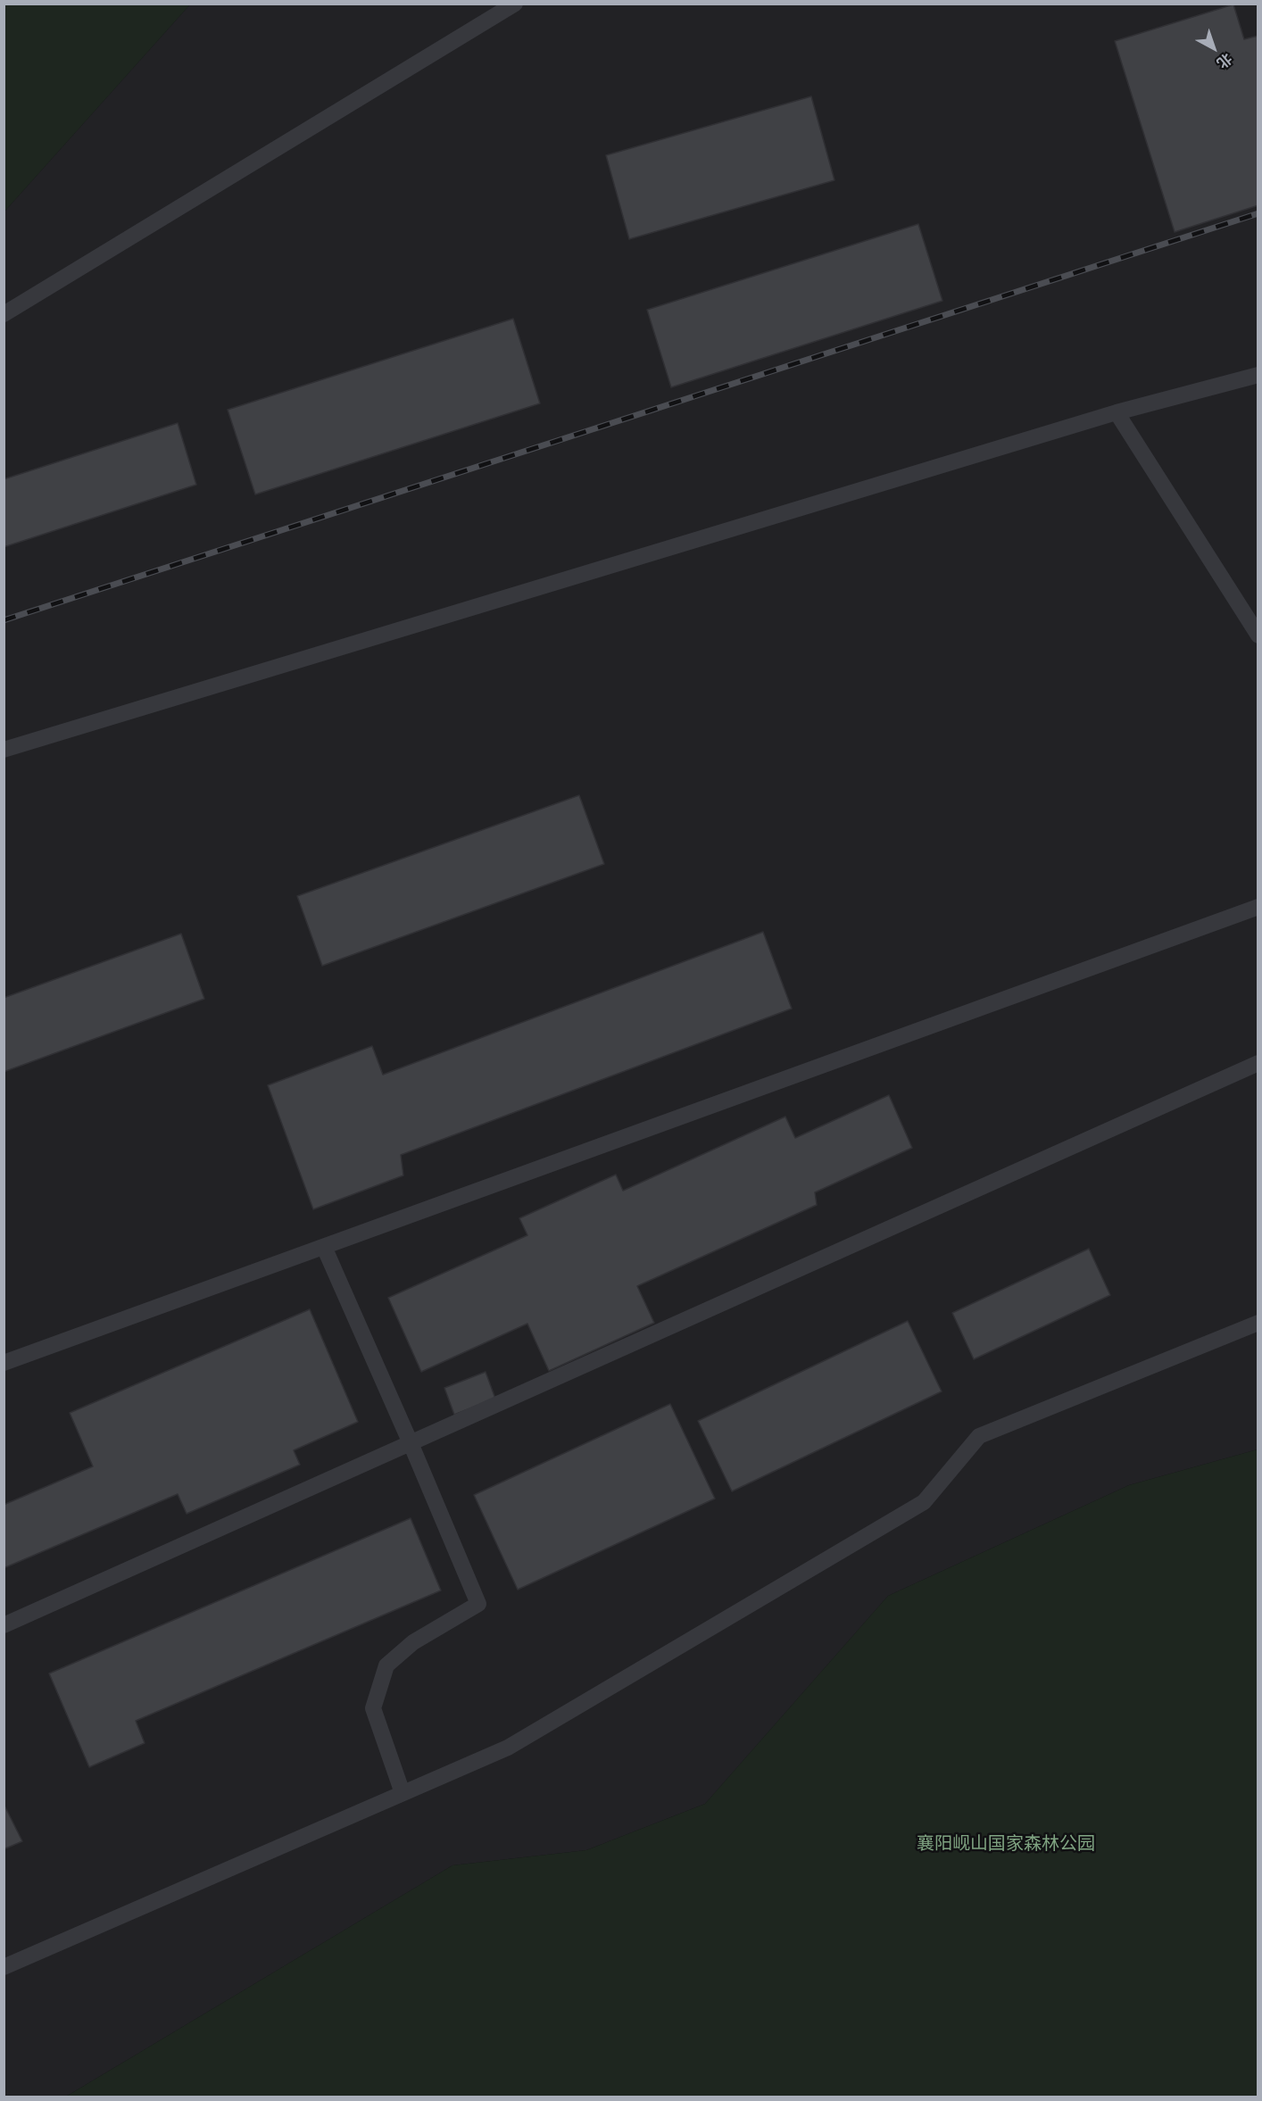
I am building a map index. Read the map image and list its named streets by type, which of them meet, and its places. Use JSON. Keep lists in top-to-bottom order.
{
  "parks": ["襄阳岘山国家森林公园"],
  "north": "bottom right"
}
